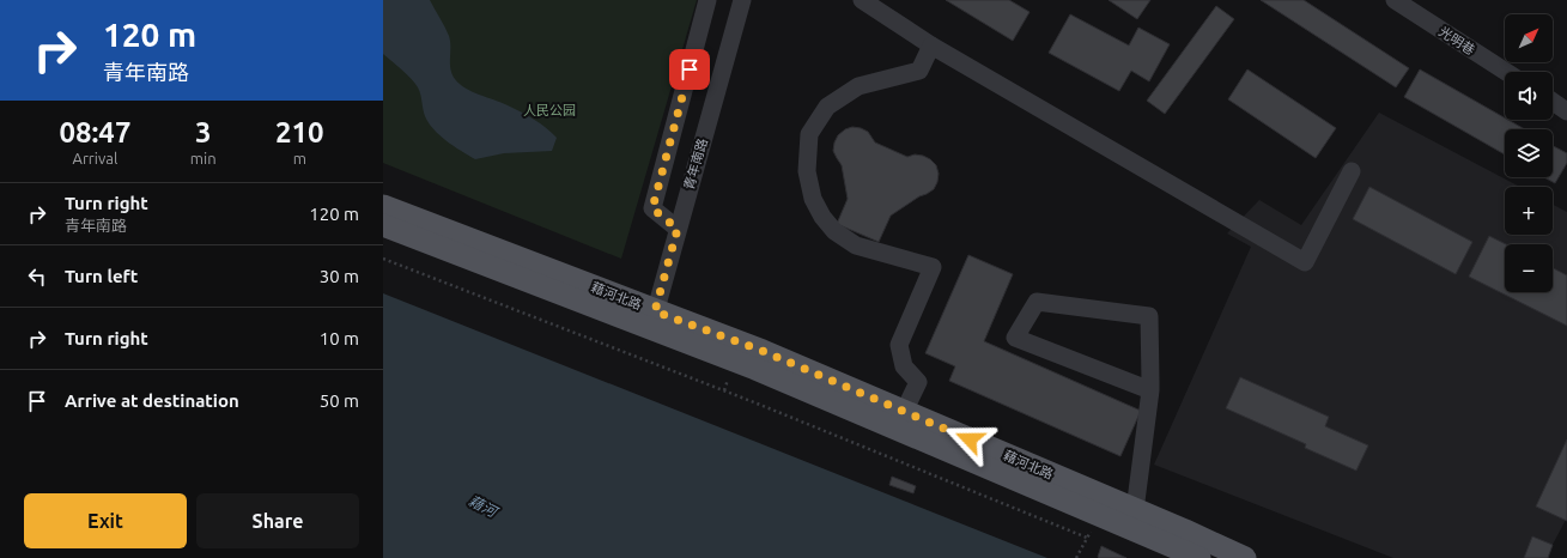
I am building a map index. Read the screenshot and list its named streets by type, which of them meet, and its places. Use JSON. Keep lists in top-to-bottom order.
{
  "streets": {
    "main road": ["藉河北路"],
    "street": ["光明巷", "青年南路"]
  },
  "crossings": [
    ["青年南路", "藉河北路"]
  ],
  "water": ["藉河"],
  "parks": ["人民公园"],
  "north": "top right",
  "page": {
    "turn": ["120 m", "青年南路"],
    "map_buttons": ["+", "−"],
    "eta": [
      "08:47",
      "Arrival",
      "3",
      "min",
      "210",
      "m"
    ],
    "list": [
      {
        "name": "Turn right",
        "note": "青年南路",
        "value": "120 m"
      },
      {
        "name": "Turn left",
        "value": "30 m"
      },
      {
        "name": "Turn right",
        "value": "10 m"
      },
      {
        "name": "Arrive at destination",
        "value": "50 m"
      }
    ],
    "buttons": ["Exit", "Share"]
  }
}
